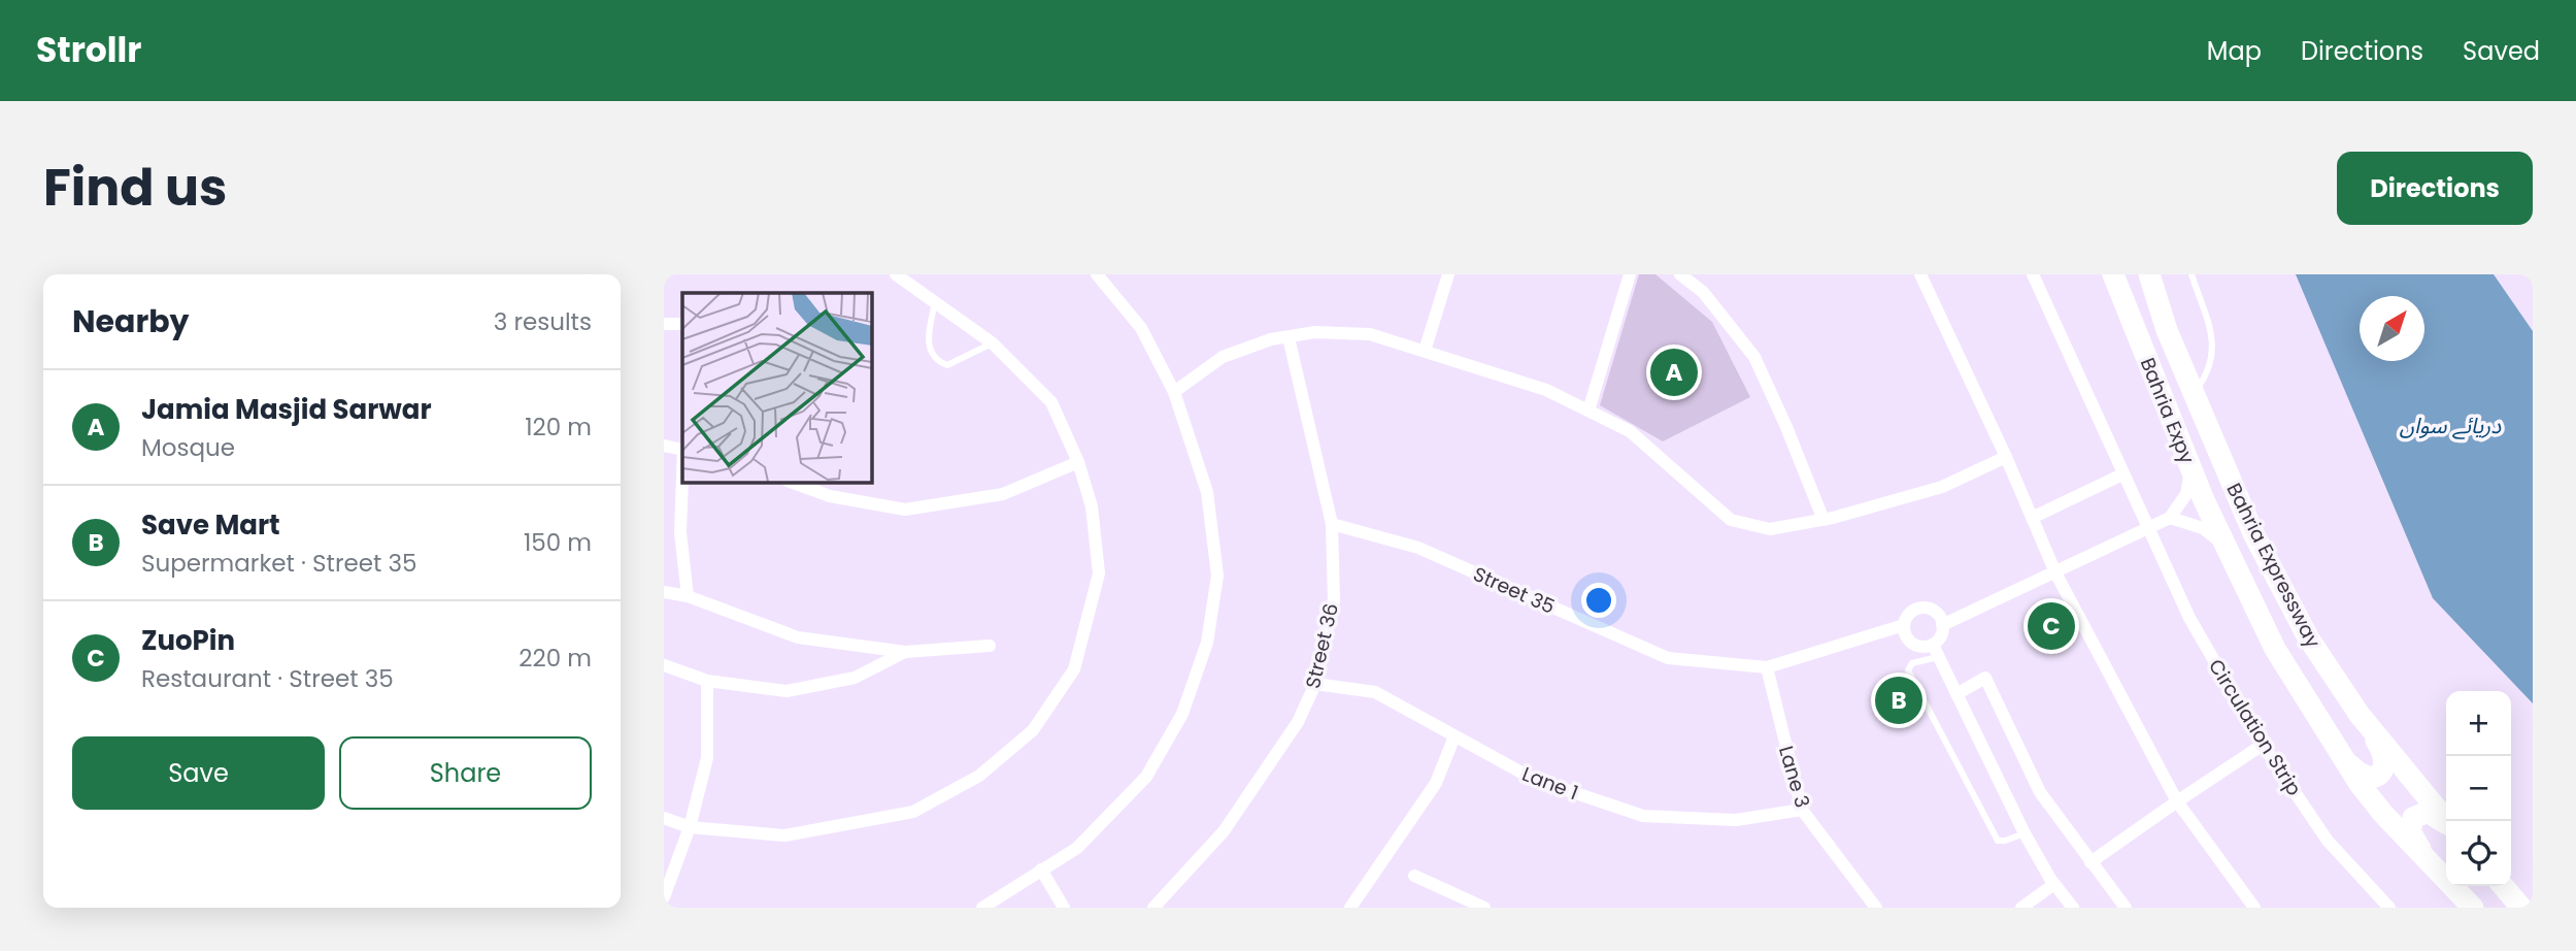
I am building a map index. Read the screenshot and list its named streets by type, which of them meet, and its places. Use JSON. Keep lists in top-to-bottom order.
{
  "streets": {
    "main road": ["Bahria Expy", "Bahria Expressway"],
    "street": [
      "Street 35",
      "Street 36",
      "Circulation Strip",
      "Lane 3",
      "Lane 1"
    ]
  },
  "crossings": [
    ["Bahria Expy", "Bahria Expressway"],
    ["Street 35", "Street 36"],
    ["Street 35", "Lane 3"],
    ["Street 36", "Lane 1"],
    ["Lane 3", "Lane 1"]
  ],
  "water": ["دریائے سواں"],
  "north": "top right",
  "page": {
    "header": "Strollr",
    "nav": ["Map", "Directions", "Saved"],
    "title": "Find us",
    "buttons": [
      "Directions",
      ["Save", "Share"]
    ],
    "heading": ["Nearby", "3 results"],
    "pins": ["A", "C", "B"],
    "list": [
      {
        "mark": "A",
        "name": "Jamia Masjid Sarwar",
        "note": "Mosque",
        "value": "120 m"
      },
      {
        "mark": "B",
        "name": "Save Mart",
        "note": "Supermarket · Street 35",
        "value": "150 m"
      },
      {
        "mark": "C",
        "name": "ZuoPin",
        "note": "Restaurant · Street 35",
        "value": "220 m"
      }
    ],
    "map_buttons": ["+", "−"]
  }
}
